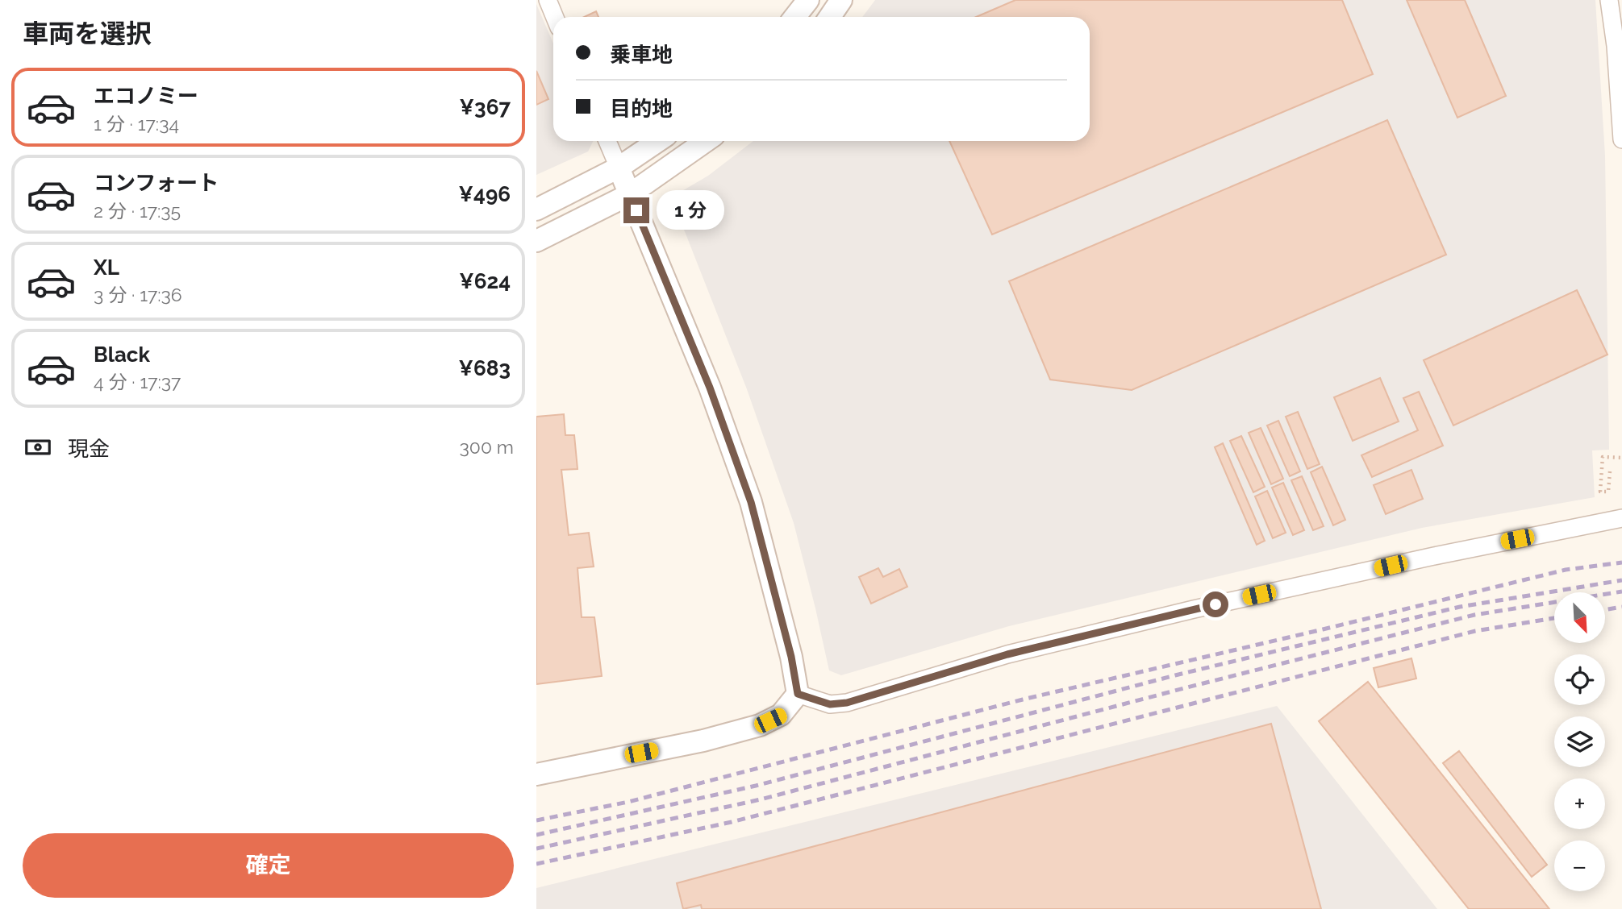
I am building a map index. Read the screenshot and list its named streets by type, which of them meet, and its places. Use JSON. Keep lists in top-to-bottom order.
{
  "north": "bottom right",
  "page": {
    "heading": "車両を選択",
    "banner": ["乗車地", "目的地"],
    "list": [
      {
        "name": "エコノミー",
        "note": "1 分 · 17:34",
        "value": "¥367"
      },
      {
        "name": "コンフォート",
        "note": "2 分 · 17:35",
        "value": "¥496"
      },
      {
        "name": "XL",
        "note": "3 分 · 17:36",
        "value": "¥624"
      },
      {
        "name": "Black",
        "note": "4 分 · 17:37",
        "value": "¥683"
      }
    ],
    "bubble": "1 分",
    "pay": ["現金", "300 m"],
    "map_buttons": ["+", "−"],
    "buttons": "確定"
  }
}
